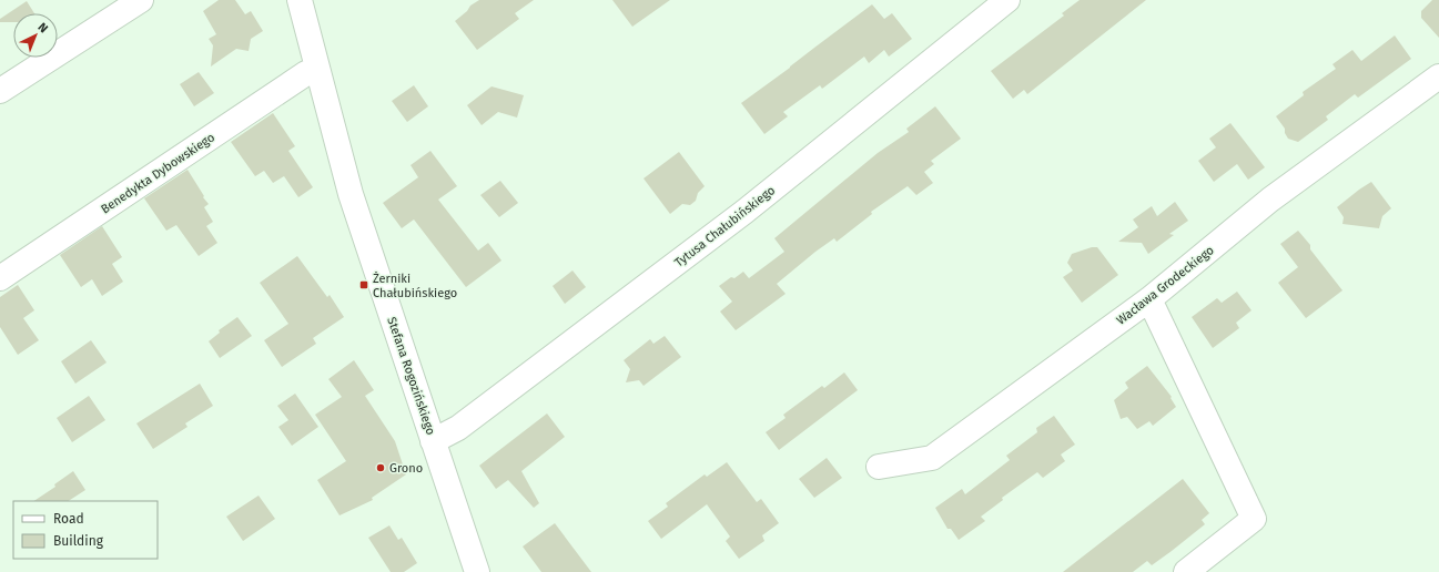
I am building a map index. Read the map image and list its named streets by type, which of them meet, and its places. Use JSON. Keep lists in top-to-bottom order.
{
  "streets": {
    "street": [
      "Benedykta Dybowskiego",
      "Tytusa Chałubińskiego",
      "Wacława Grodeckiego",
      "Stefana Rogozińskiego"
    ]
  },
  "crossings": [
    ["Benedykta Dybowskiego", "Stefana Rogozińskiego"],
    ["Tytusa Chałubińskiego", "Stefana Rogozińskiego"]
  ],
  "places": {
    "transit": ["Żerniki Chałubińskiego"],
    "other": ["Grono"]
  },
  "legend": ["Road", "Building"],
  "north": "top right"
}
